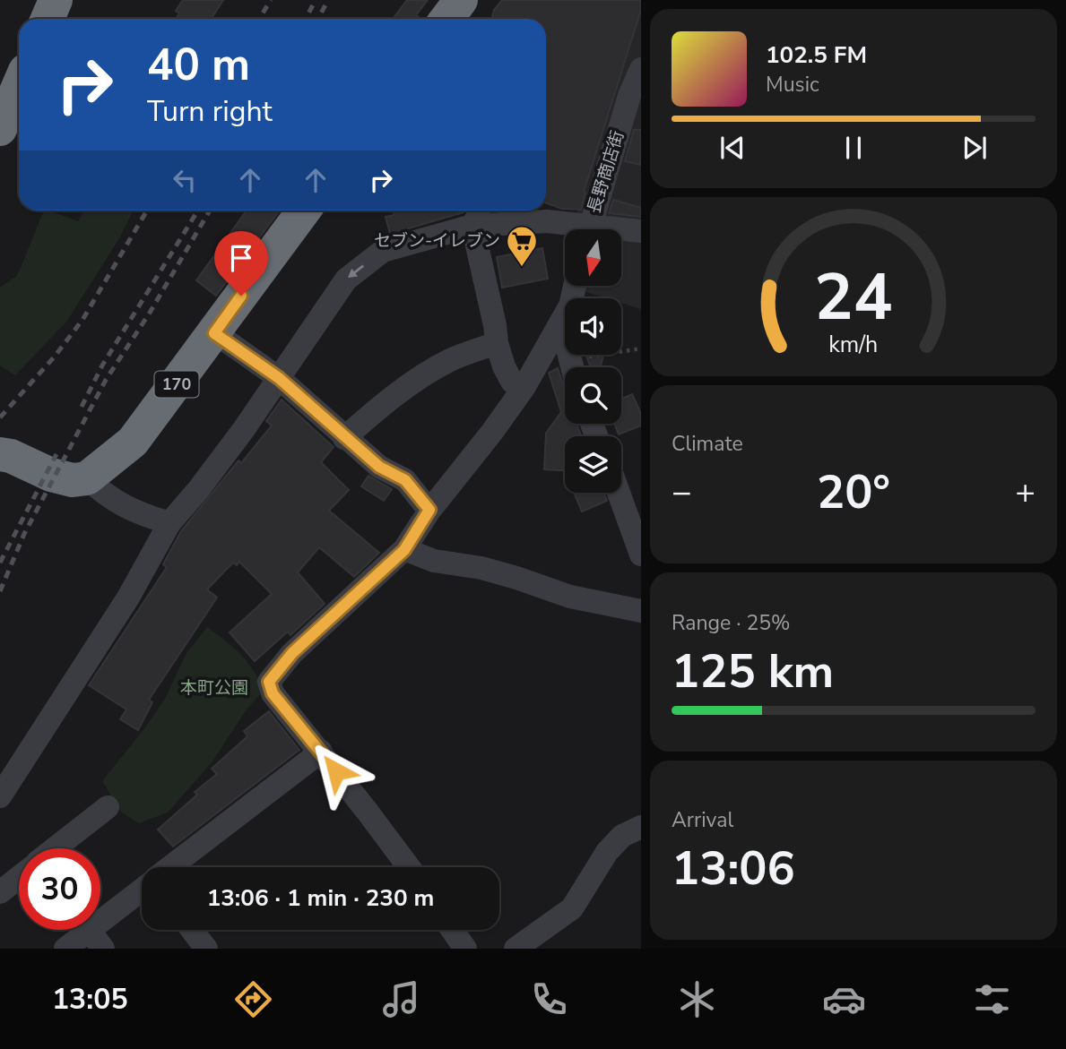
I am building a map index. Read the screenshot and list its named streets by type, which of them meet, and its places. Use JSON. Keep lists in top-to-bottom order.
{
  "streets": {
    "highway": ["170"],
    "street": ["長野商店街"]
  },
  "parks": ["本町公園"],
  "places": {
    "supermarket": ["セブン-イレブン"]
  },
  "north": "bottom",
  "page": {
    "turn": ["40 m", "Turn right"],
    "song": ["102.5 FM", "Music"],
    "tile": [
      "Climate",
      ["Range · 25%", "125 km"],
      ["Arrival", "13:06"]
    ],
    "heat": ["−", "20°", "+"],
    "limit": "30",
    "trip": "13:06 · 1 min · 230 m",
    "tabs": "13:05",
    "gauge": ["24", "km/h"]
  }
}
